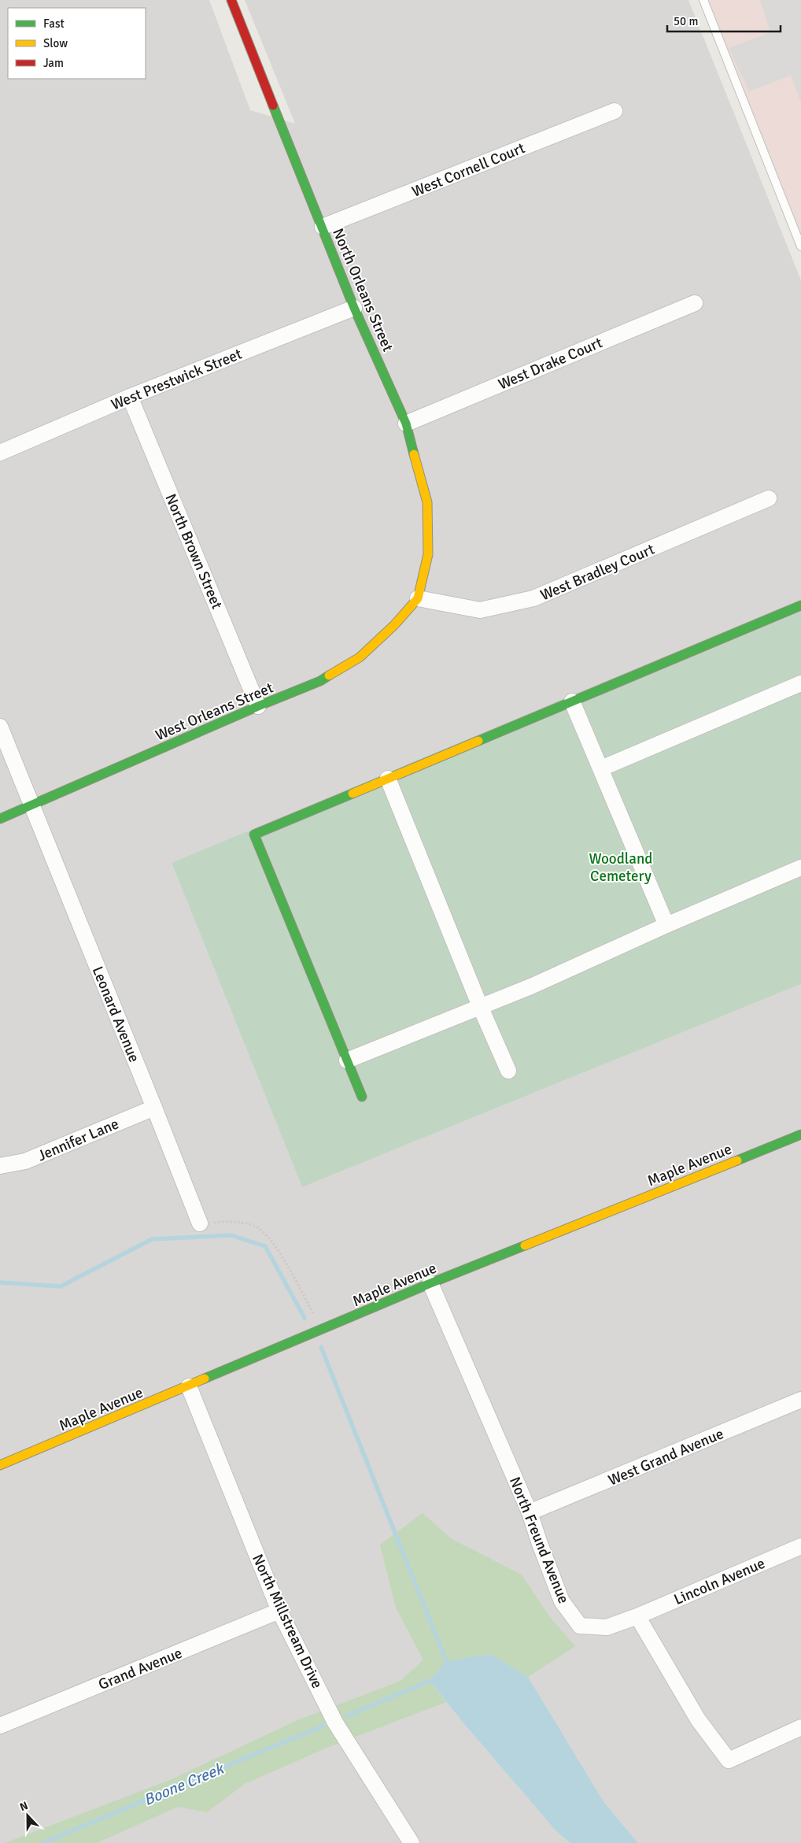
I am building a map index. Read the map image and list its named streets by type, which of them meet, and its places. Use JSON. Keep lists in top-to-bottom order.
{
  "streets": {
    "street": [
      "West Cornell Court",
      "North Orleans Street",
      "West Drake Court",
      "West Prestwick Street",
      "North Brown Street",
      "West Bradley Court",
      "West Orleans Street",
      "Leonard Avenue",
      "Jennifer Lane",
      "Maple Avenue",
      "West Grand Avenue",
      "North Freund Avenue",
      "Lincoln Avenue",
      "North Millstream Drive",
      "Grand Avenue"
    ]
  },
  "crossings": [
    ["West Cornell Court", "North Orleans Street"],
    ["North Orleans Street", "West Drake Court"],
    ["North Orleans Street", "West Prestwick Street"],
    ["North Orleans Street", "West Bradley Court"],
    ["North Orleans Street", "West Orleans Street"],
    ["West Prestwick Street", "North Brown Street"],
    ["North Brown Street", "West Orleans Street"],
    ["West Bradley Court", "West Orleans Street"],
    ["West Orleans Street", "Leonard Avenue"],
    ["Leonard Avenue", "Jennifer Lane"],
    ["Maple Avenue", "North Freund Avenue"],
    ["Maple Avenue", "North Millstream Drive"],
    ["West Grand Avenue", "North Freund Avenue"],
    ["North Freund Avenue", "Lincoln Avenue"],
    ["North Millstream Drive", "Grand Avenue"]
  ],
  "water": ["Boone Creek"],
  "parks": ["Woodland Cemetery"],
  "legend": ["Fast", "Slow", "Jam"],
  "scale_bar": "50 m",
  "north": "top"
}
